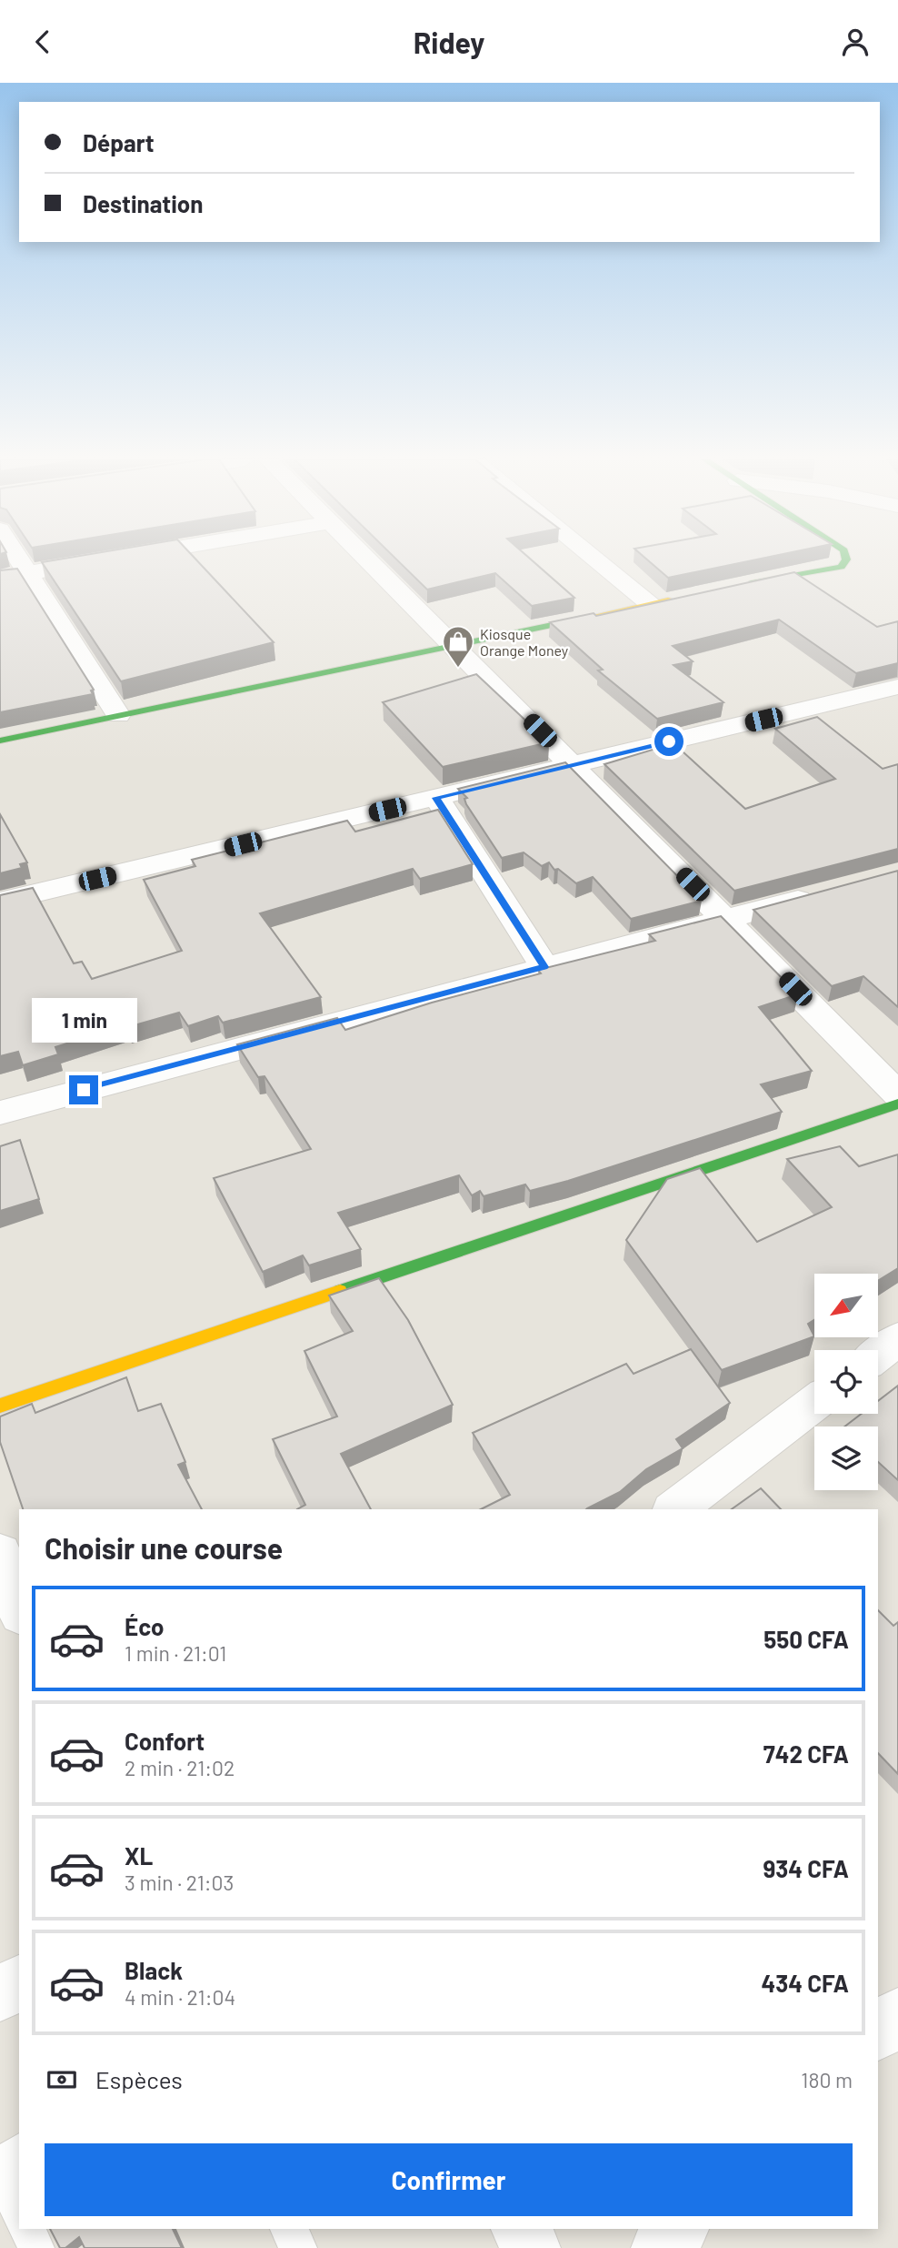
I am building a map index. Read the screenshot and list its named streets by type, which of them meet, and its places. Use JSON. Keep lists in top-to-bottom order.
{
  "places": {
    "shop": ["Kiosque Orange Money"]
  },
  "north": "bottom left",
  "page": {
    "header": "Ridey",
    "banner": ["Départ", "Destination"],
    "bubble": "1 min",
    "heading": "Choisir une course",
    "list": [
      {
        "name": "Éco",
        "note": "1 min · 21:01",
        "value": "550 CFA"
      },
      {
        "name": "Confort",
        "note": "2 min · 21:02",
        "value": "742 CFA"
      },
      {
        "name": "XL",
        "note": "3 min · 21:03",
        "value": "934 CFA"
      },
      {
        "name": "Black",
        "note": "4 min · 21:04",
        "value": "434 CFA"
      }
    ],
    "pay": ["Espèces", "180 m"],
    "buttons": "Confirmer"
  }
}
